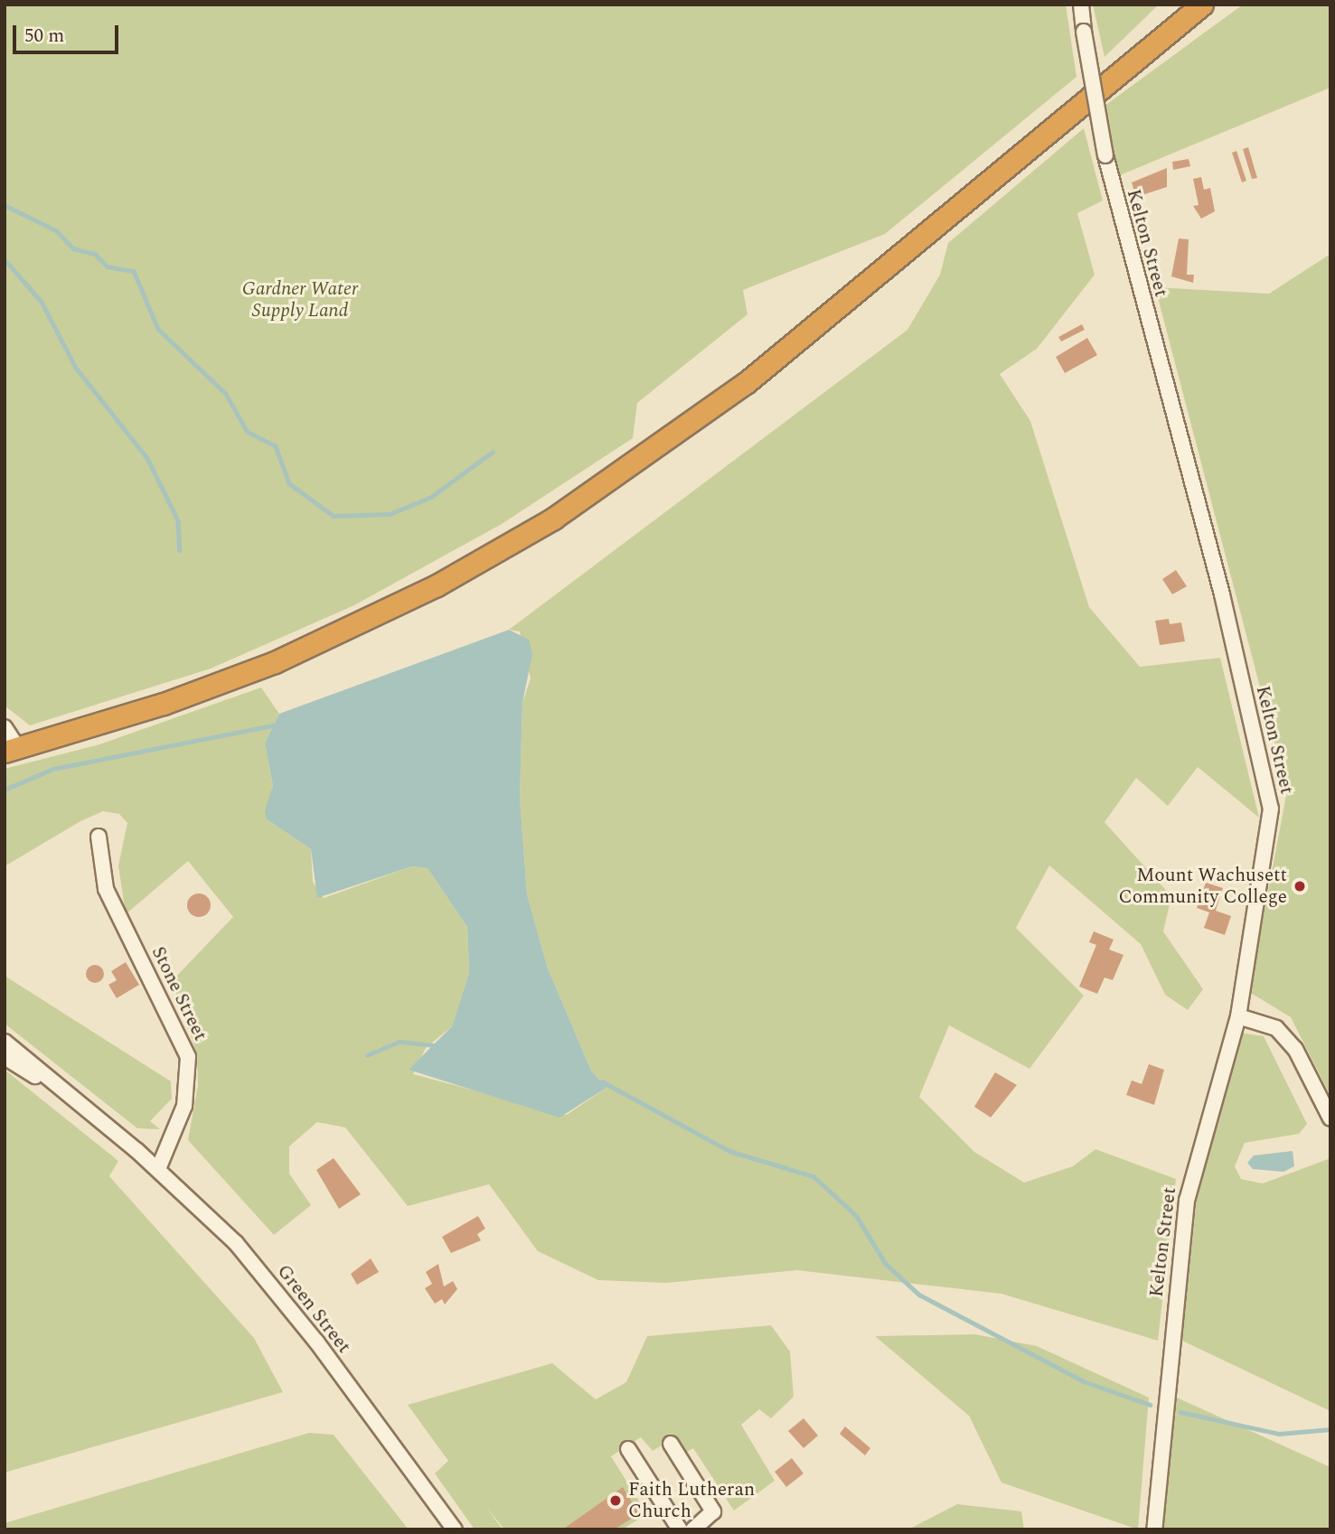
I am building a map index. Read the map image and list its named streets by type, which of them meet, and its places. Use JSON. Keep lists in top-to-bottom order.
{
  "streets": {
    "street": ["Kelton Street", "Stone Street", "Green Street"]
  },
  "crossings": [
    ["Stone Street", "Green Street"]
  ],
  "parks": ["Gardner Water Supply Land"],
  "places": ["Mount Wachusett Community College", "Faith Lutheran Church"],
  "scale_bar": "50 m"
}
